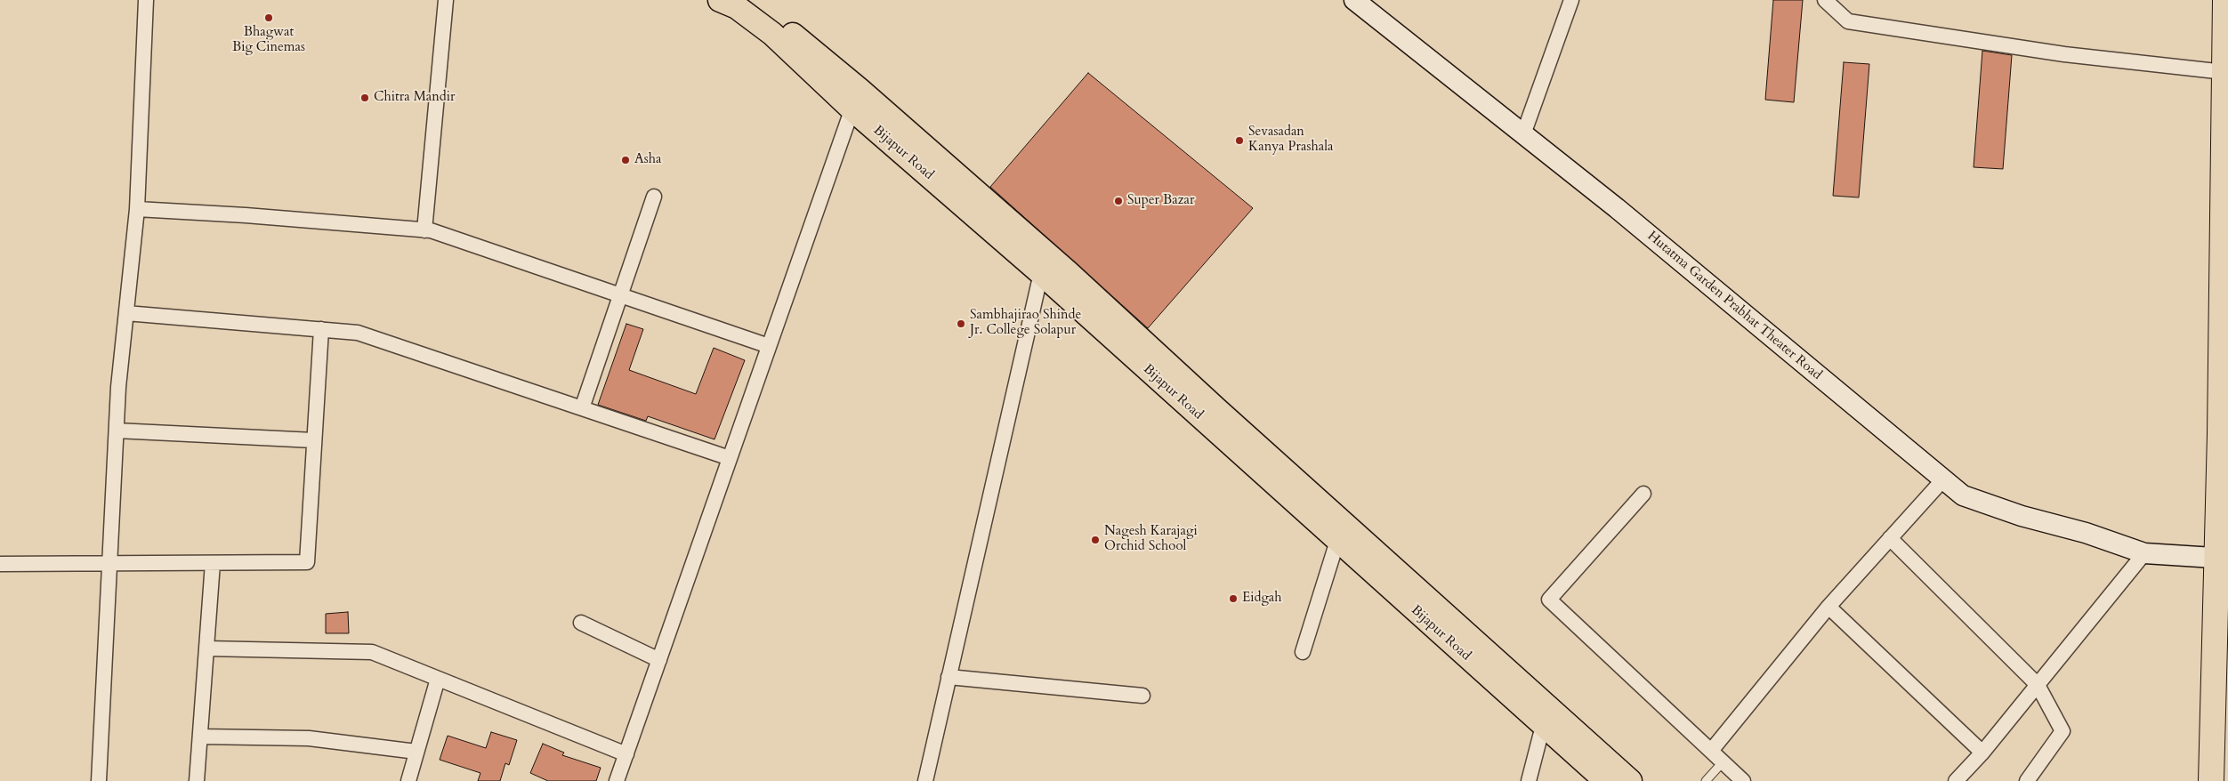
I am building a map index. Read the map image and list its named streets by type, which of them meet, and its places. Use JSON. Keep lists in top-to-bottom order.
{
  "streets": {
    "main road": ["Bijapur Road"],
    "street": ["Hutatma Garden Prabhat Theater Road"]
  },
  "places": [
    "Bhagwat Big Cinemas",
    "Chitra Mandir",
    "Sevasadan Kanya Prashala",
    "Asha",
    "Super Bazar",
    "Sambhajirao Shinde Jr. College Solapur",
    "Nagesh Karajagi Orchid School",
    "Eidgah"
  ]
}
